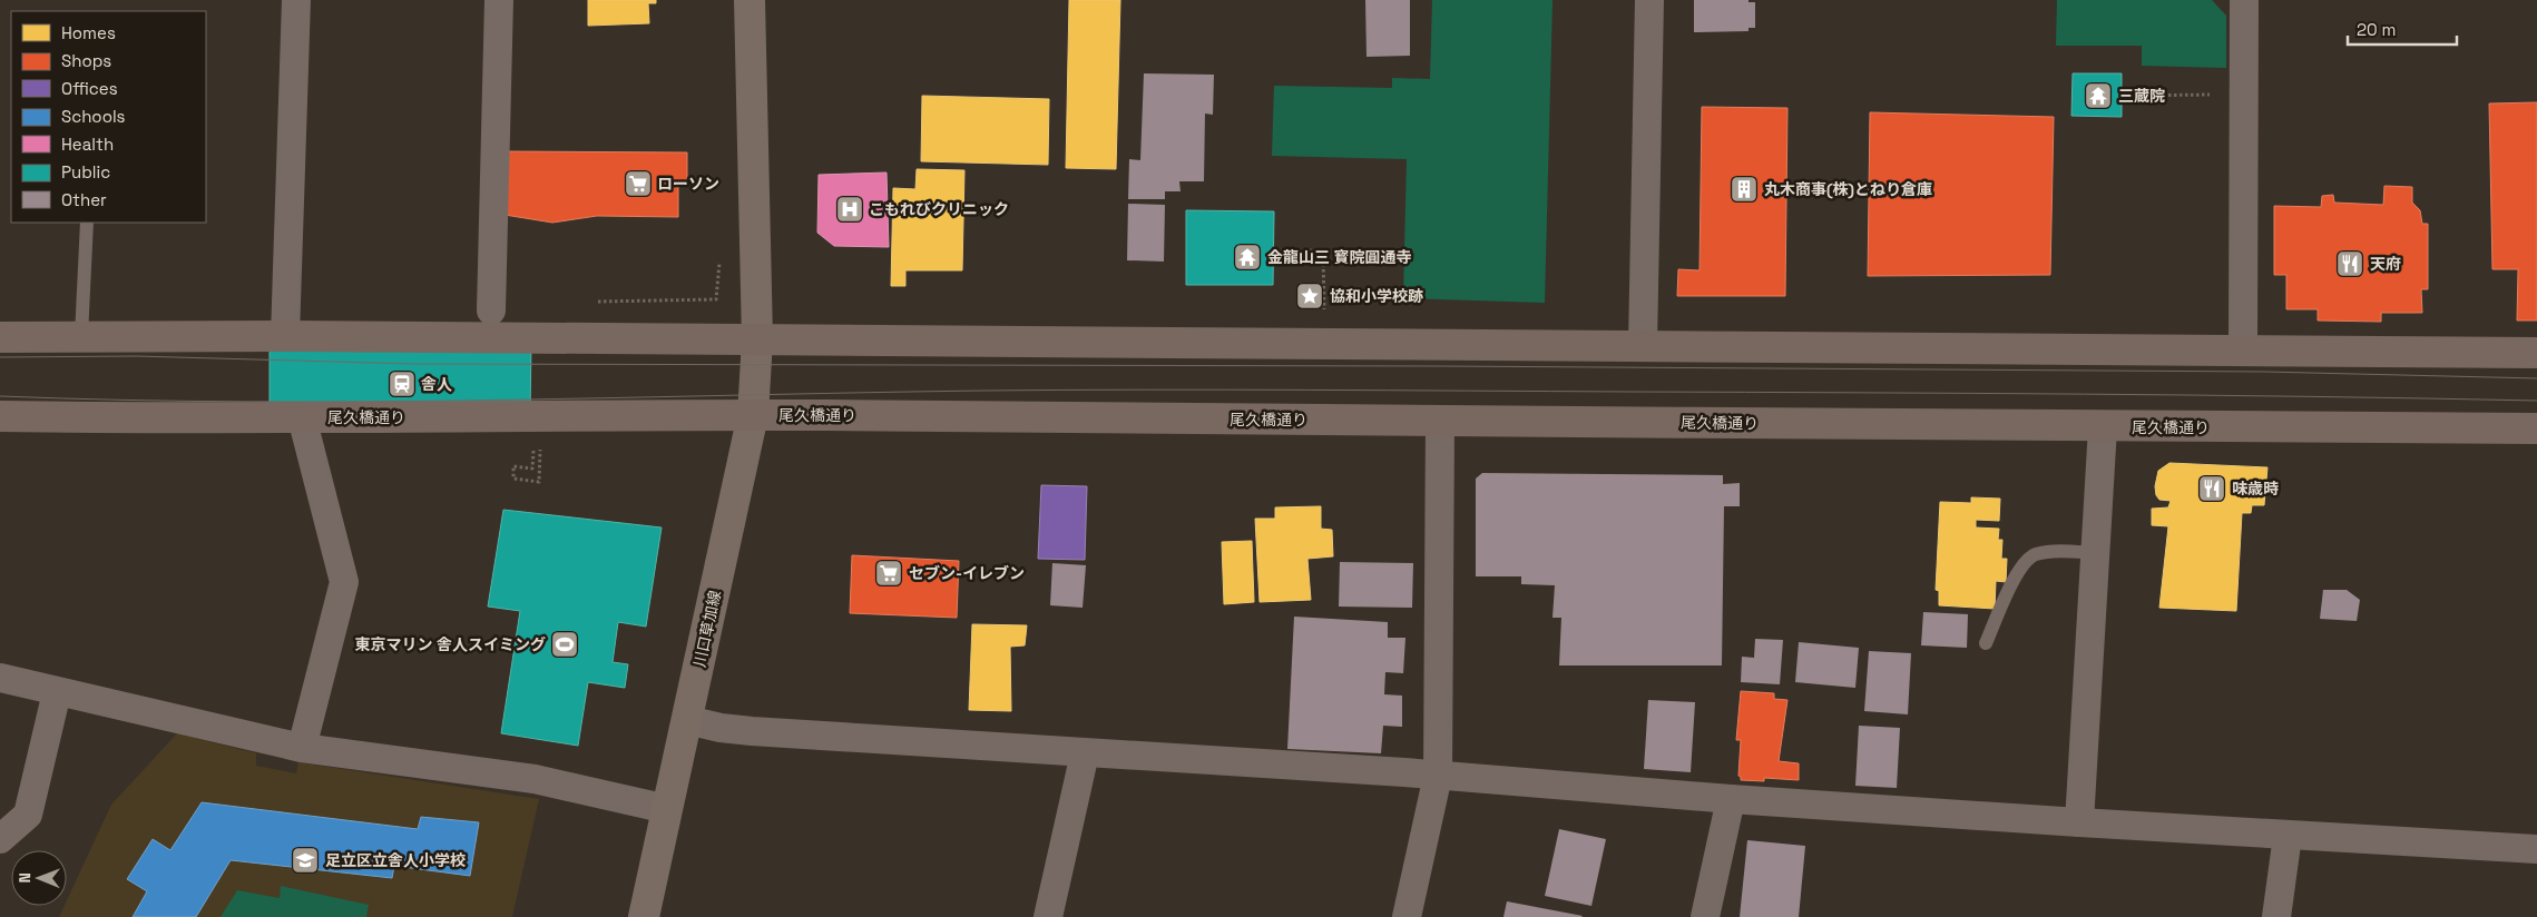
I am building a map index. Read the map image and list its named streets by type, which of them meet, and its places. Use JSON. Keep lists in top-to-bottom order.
{
  "streets": {
    "main road": ["尾久橋通り", "川口草加線"]
  },
  "crossings": [
    ["尾久橋通り", "川口草加線"]
  ],
  "places": {
    "temple": ["三蔵院", "金龍山三 寳院圓通寺"],
    "supermarket": ["ローソン", "セブン-イレブン"],
    "building": ["丸木商事(株)とねり倉庫"],
    "hospital": ["こもれびクリニック"],
    "restaurant": ["天府", "味歳時"],
    "place": ["協和小学校跡"],
    "station": ["舎人"],
    "sports": ["東京マリン 舎人スイミング"],
    "school or university": ["足立区立舎人小学校"]
  },
  "legend": [
    "Homes",
    "Shops",
    "Offices",
    "Schools",
    "Health",
    "Public",
    "Other"
  ],
  "scale_bar": "20 m",
  "north": "left"
}
